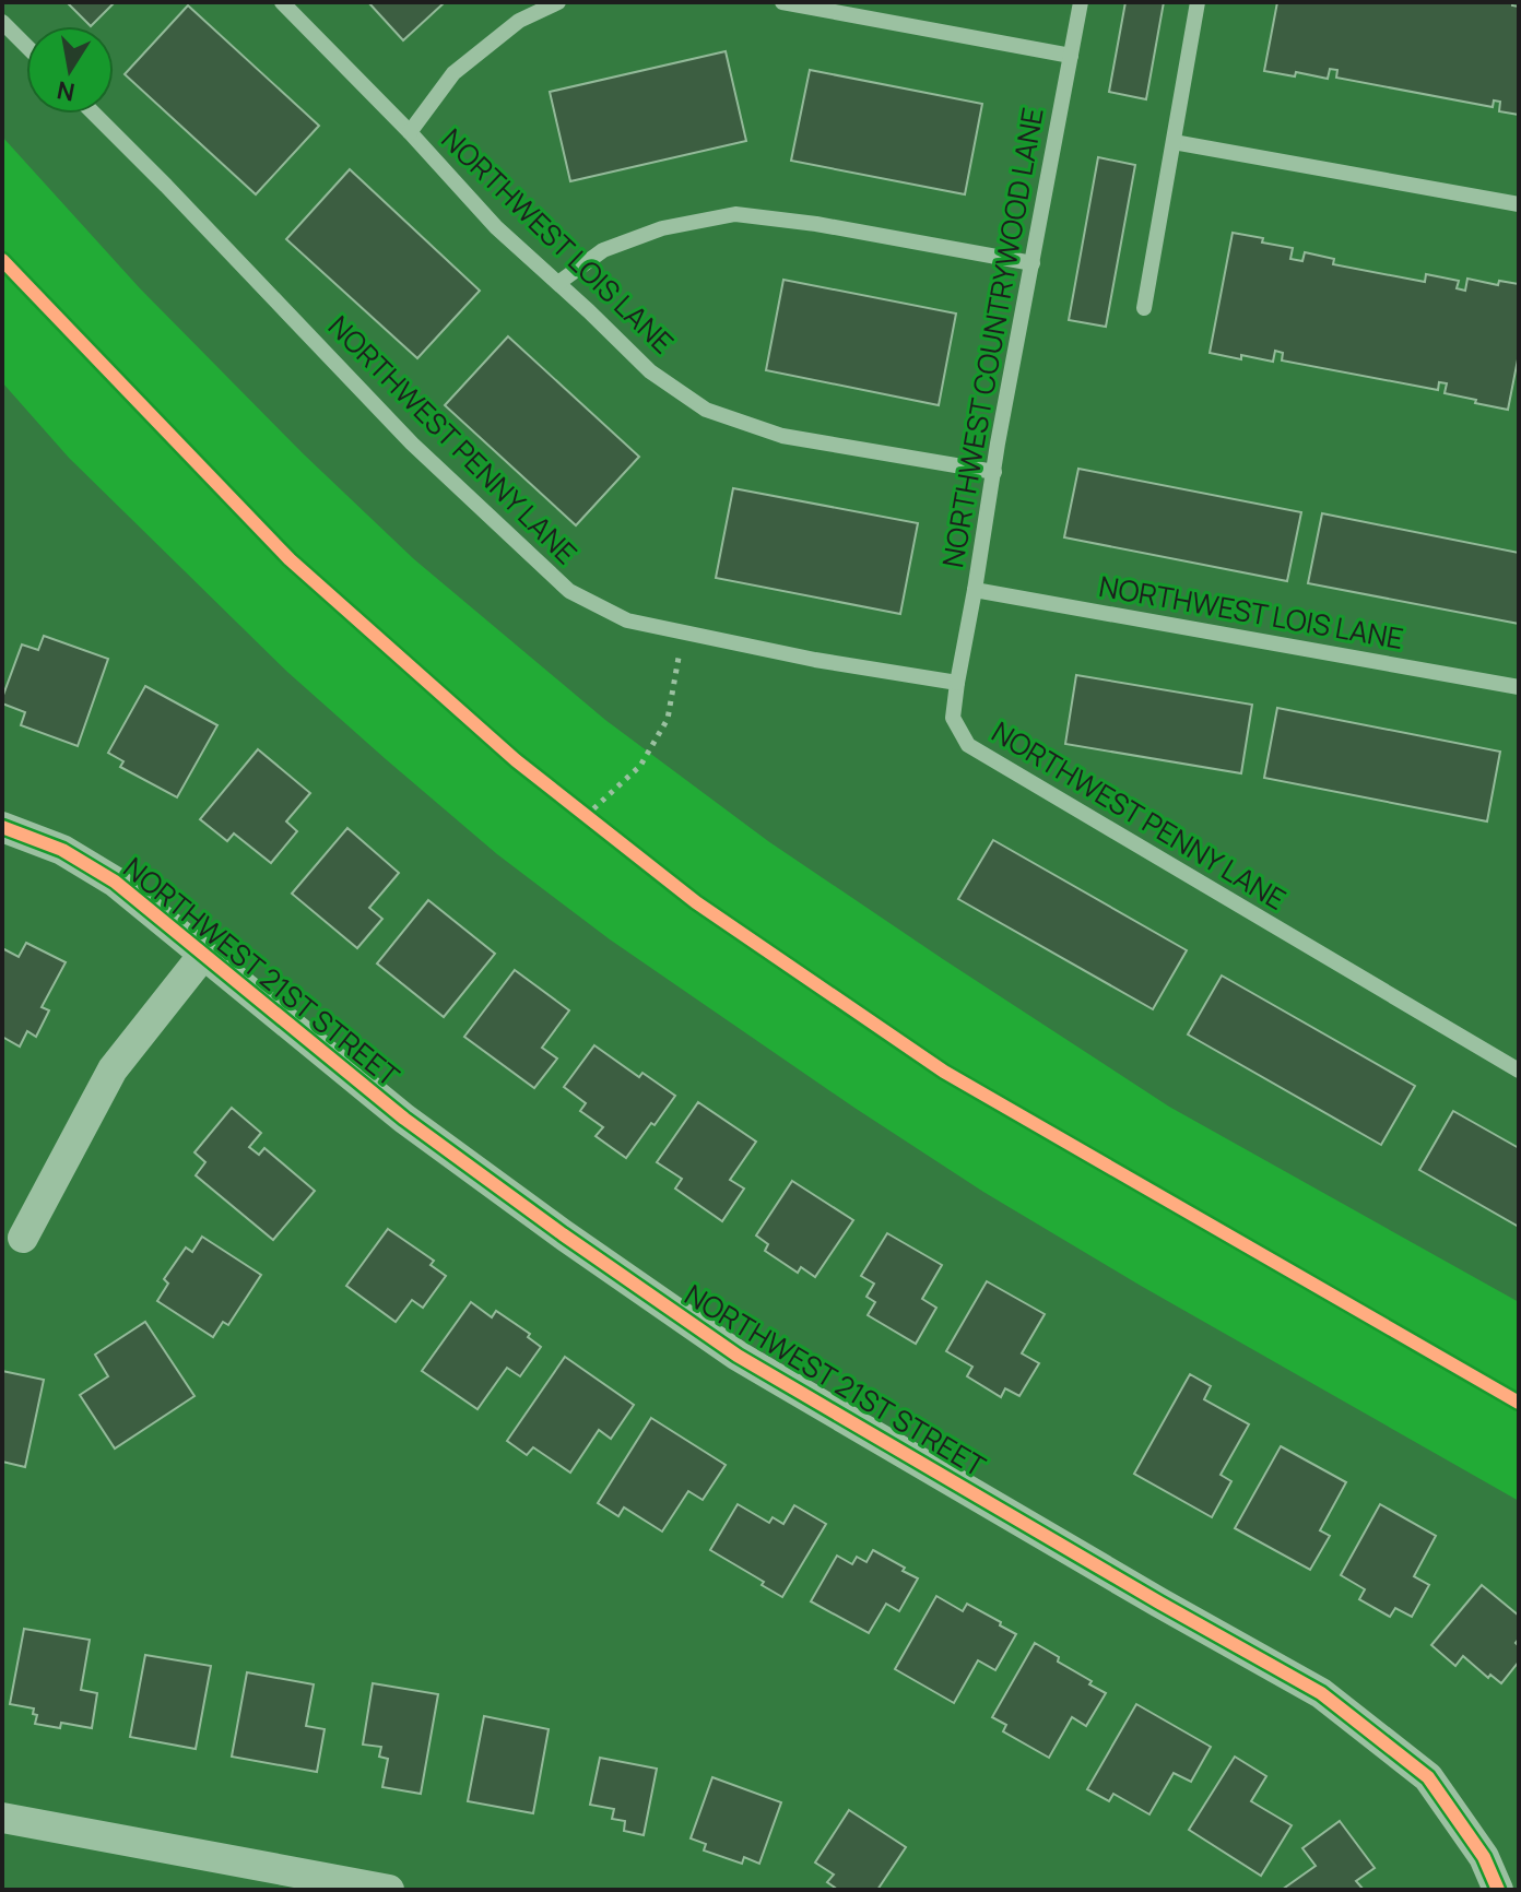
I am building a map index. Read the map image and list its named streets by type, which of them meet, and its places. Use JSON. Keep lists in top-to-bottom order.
{
  "streets": {
    "street": ["NORTHWEST 21ST STREET"],
    "lane": ["NORTHWEST LOIS LANE", "NORTHWEST COUNTRYWOOD LANE", "NORTHWEST PENNY LANE"]
  },
  "crossings": [
    ["NORTHWEST LOIS LANE", "NORTHWEST COUNTRYWOOD LANE"],
    ["NORTHWEST COUNTRYWOOD LANE", "NORTHWEST PENNY LANE"]
  ],
  "north": "bottom"
}
